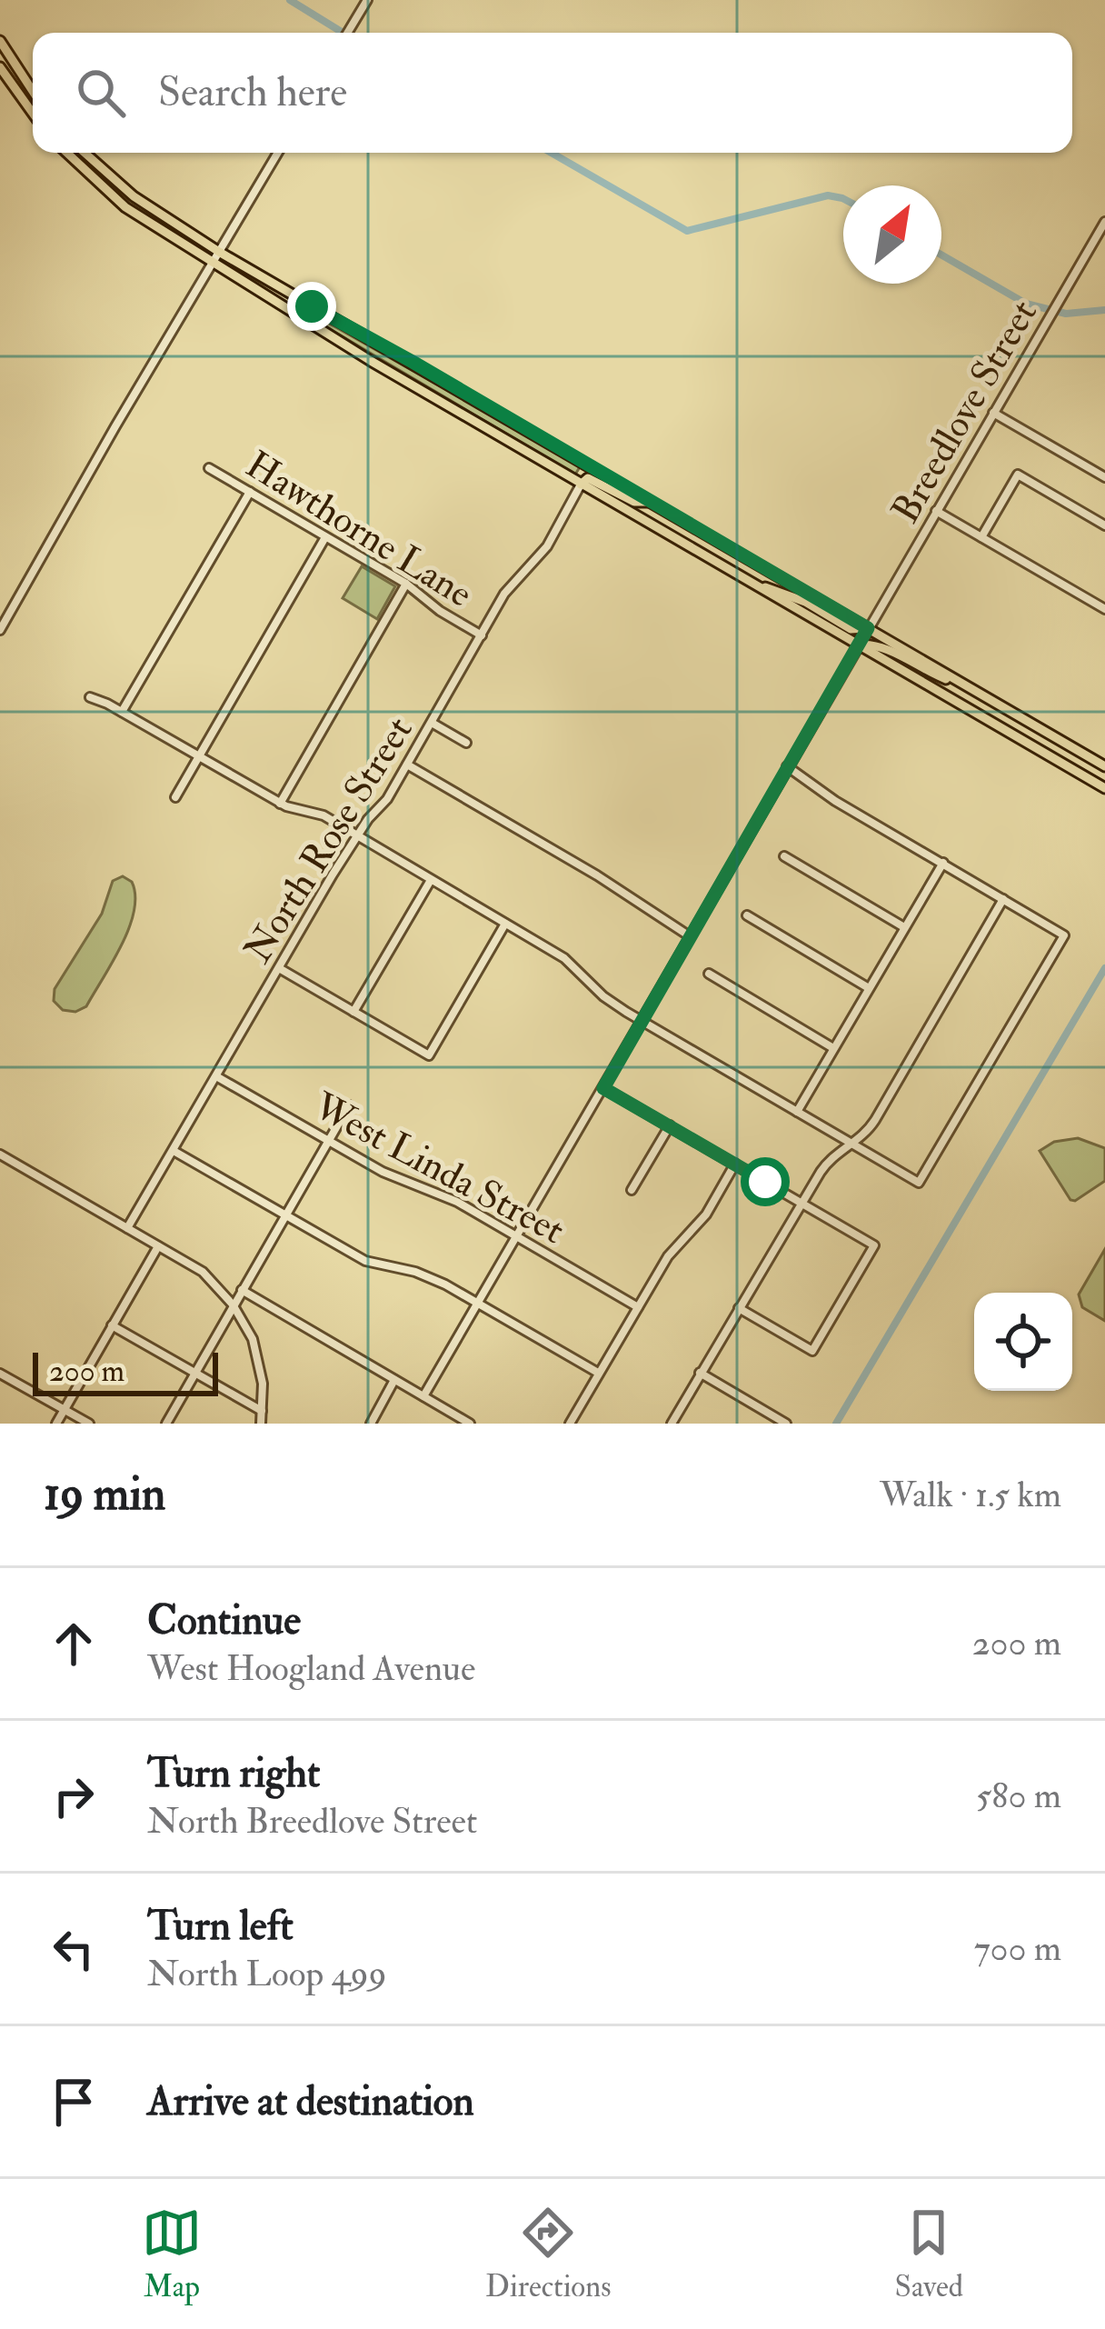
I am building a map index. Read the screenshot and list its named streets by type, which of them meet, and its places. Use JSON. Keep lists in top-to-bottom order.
{
  "streets": {
    "street": [
      "Breedlove Street",
      "Hawthorne Lane",
      "North Rose Street",
      "West Linda Street"
    ]
  },
  "crossings": [
    ["Breedlove Street", "West Linda Street"],
    ["Hawthorne Lane", "North Rose Street"],
    ["North Rose Street", "West Linda Street"]
  ],
  "scale_bar": "200 m",
  "north": "top right",
  "page": {
    "search": "Search here",
    "scale": "200 m",
    "heading": ["19 min", "Walk · 1.5 km"],
    "list": [
      ["Continue", "West Hoogland Avenue", "200 m"],
      ["Turn right", "North Breedlove Street", "580 m"],
      ["Turn left", "North Loop 499", "700 m"],
      "Arrive at destination"
    ],
    "nav": ["Map", "Directions", "Saved"]
  }
}
